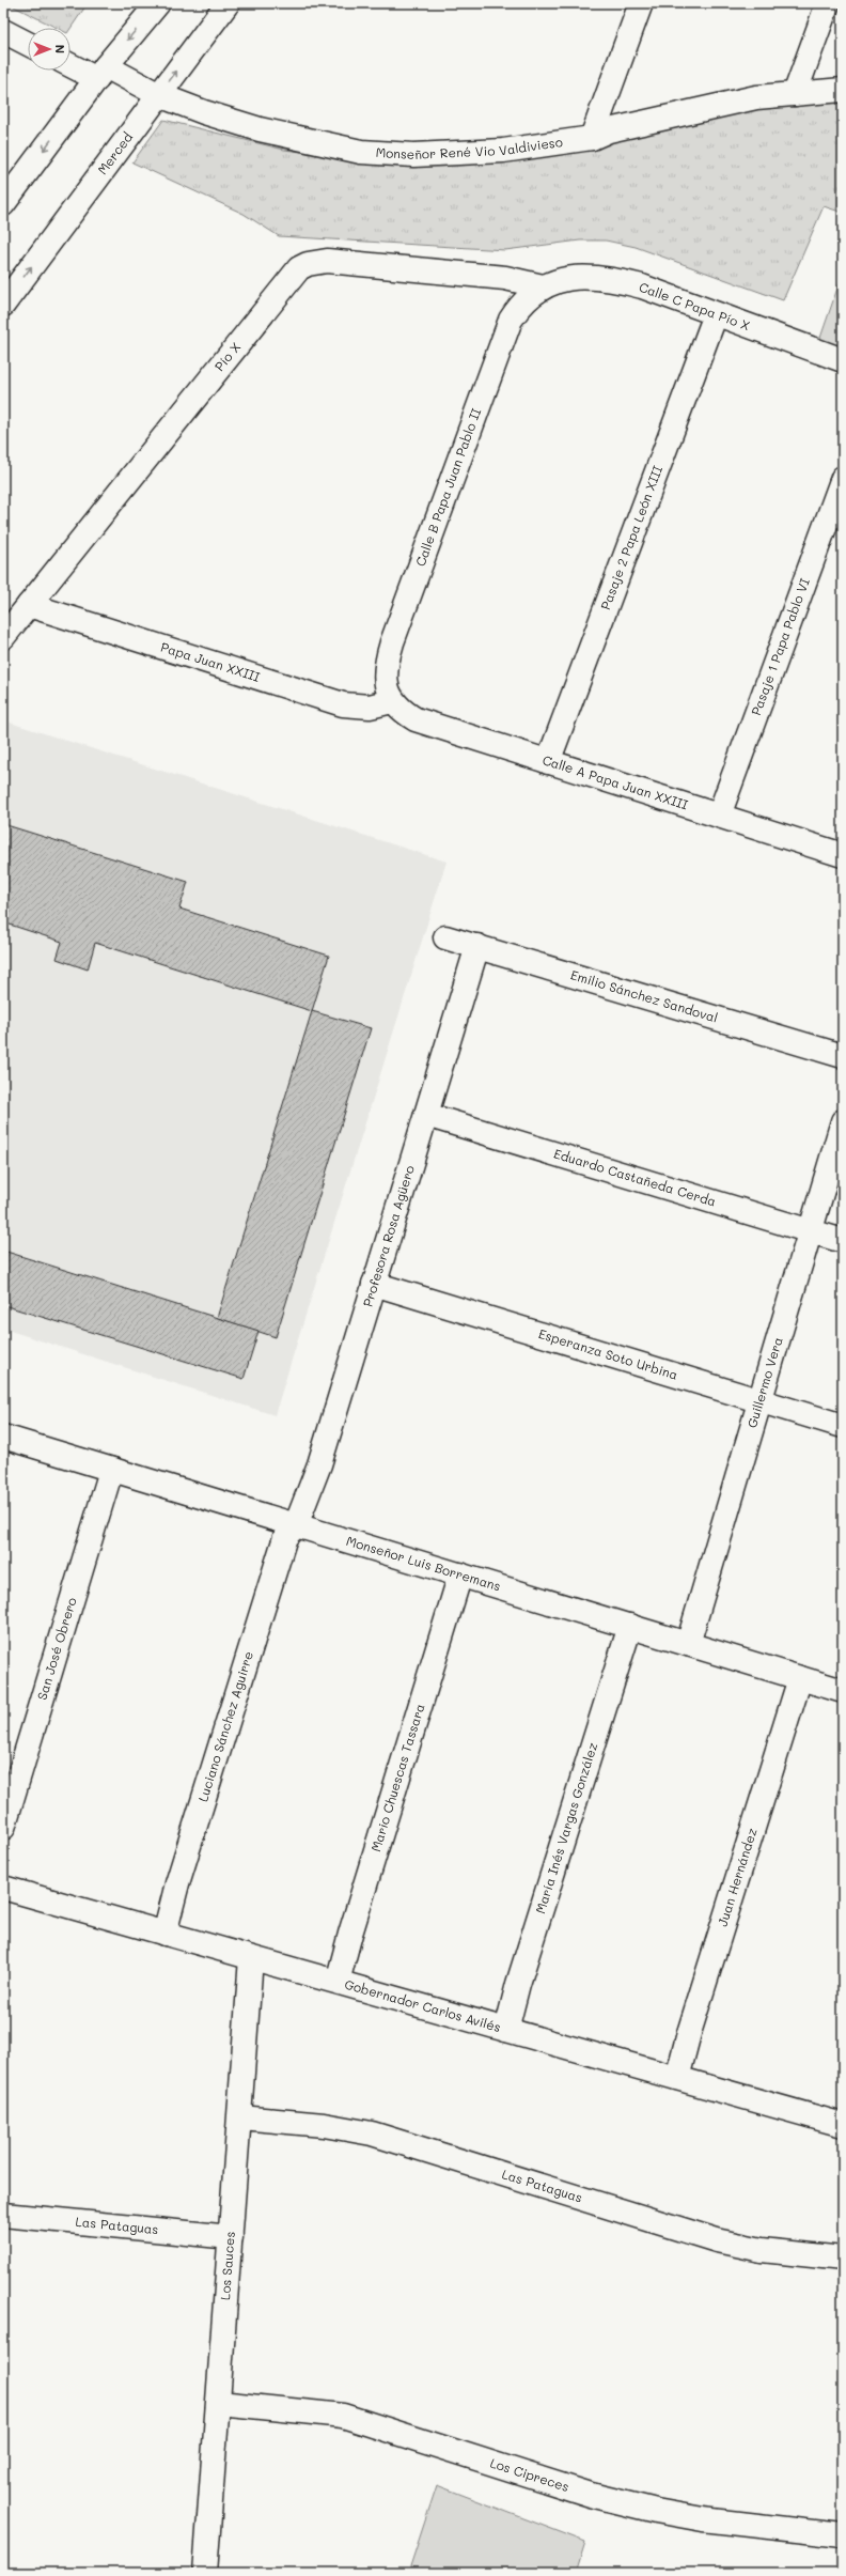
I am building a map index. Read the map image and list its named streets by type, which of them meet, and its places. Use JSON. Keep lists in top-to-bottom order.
{
  "streets": {
    "street": [
      "Monseñor René Vio Valdivieso",
      "Merced",
      "Calle C Papa Pío X",
      "Pío X",
      "Calle B Papa Juan Pablo II",
      "Pasaje 2 Papa León XIII",
      "Pasaje 1 Papa Pablo VI",
      "Papa Juan XXIII",
      "Calle A Papa Juan XXIII",
      "Emilio Sánchez Sandoval",
      "Eduardo Castañeda Cerda",
      "Profesora Rosa Agüero",
      "Esperanza Soto Urbina",
      "Guillermo Vera",
      "Monseñor Luis Borremans",
      "San José Obrero",
      "Luciano Sánchez Aguirre",
      "Mario Chuescas Tassara",
      "María Inés Vargas González",
      "Juan Hernández",
      "Gobernador Carlos Avilés",
      "Las Pataguas",
      "Los Sauces",
      "Los Cipreces"
    ]
  },
  "crossings": [
    ["Monseñor René Vio Valdivieso", "Merced"],
    ["Calle C Papa Pío X", "Pío X"],
    ["Calle C Papa Pío X", "Calle B Papa Juan Pablo II"],
    ["Calle C Papa Pío X", "Pasaje 2 Papa León XIII"],
    ["Pío X", "Calle B Papa Juan Pablo II"],
    ["Pío X", "Papa Juan XXIII"],
    ["Calle B Papa Juan Pablo II", "Papa Juan XXIII"],
    ["Calle B Papa Juan Pablo II", "Calle A Papa Juan XXIII"],
    ["Pasaje 2 Papa León XIII", "Calle A Papa Juan XXIII"],
    ["Pasaje 1 Papa Pablo VI", "Calle A Papa Juan XXIII"],
    ["Papa Juan XXIII", "Calle A Papa Juan XXIII"],
    ["Emilio Sánchez Sandoval", "Profesora Rosa Agüero"],
    ["Eduardo Castañeda Cerda", "Profesora Rosa Agüero"],
    ["Eduardo Castañeda Cerda", "Guillermo Vera"],
    ["Profesora Rosa Agüero", "Esperanza Soto Urbina"],
    ["Profesora Rosa Agüero", "Monseñor Luis Borremans"],
    ["Profesora Rosa Agüero", "Luciano Sánchez Aguirre"],
    ["Esperanza Soto Urbina", "Guillermo Vera"],
    ["Guillermo Vera", "Monseñor Luis Borremans"],
    ["Monseñor Luis Borremans", "San José Obrero"],
    ["Monseñor Luis Borremans", "Luciano Sánchez Aguirre"],
    ["Monseñor Luis Borremans", "Mario Chuescas Tassara"],
    ["Monseñor Luis Borremans", "María Inés Vargas González"],
    ["Monseñor Luis Borremans", "Juan Hernández"],
    ["Luciano Sánchez Aguirre", "Gobernador Carlos Avilés"],
    ["Mario Chuescas Tassara", "Gobernador Carlos Avilés"],
    ["María Inés Vargas González", "Gobernador Carlos Avilés"],
    ["Juan Hernández", "Gobernador Carlos Avilés"],
    ["Gobernador Carlos Avilés", "Los Sauces"],
    ["Las Pataguas", "Los Sauces"],
    ["Los Sauces", "Los Cipreces"]
  ],
  "north": "right"
}
